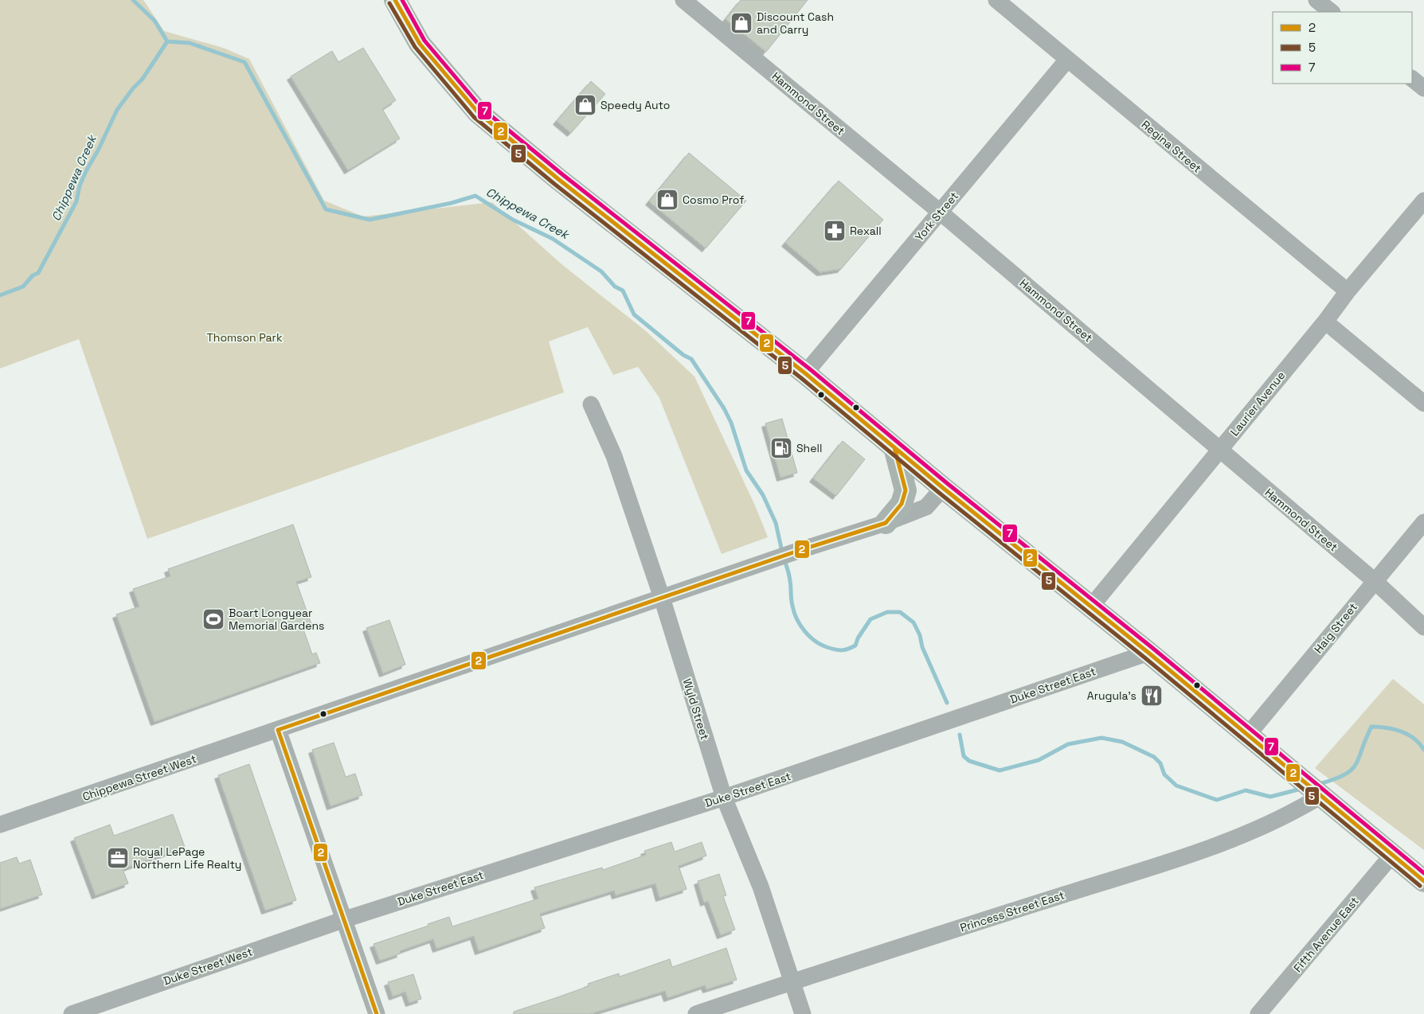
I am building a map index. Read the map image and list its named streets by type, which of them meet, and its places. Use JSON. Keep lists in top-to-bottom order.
{
  "streets": {
    "street": [
      "Hammond Street",
      "Regina Street",
      "York Street",
      "Laurier Avenue",
      "Haig Street",
      "Duke Street East",
      "Wyld Street",
      "Chippewa Street West",
      "Princess Street East",
      "Fifth Avenue East",
      "Duke Street West"
    ]
  },
  "crossings": [
    ["Hammond Street", "York Street"],
    ["Hammond Street", "Laurier Avenue"],
    ["Hammond Street", "Haig Street"],
    ["Regina Street", "York Street"],
    ["Regina Street", "Laurier Avenue"],
    ["Duke Street East", "Wyld Street"],
    ["Duke Street East", "Duke Street West"],
    ["Wyld Street", "Chippewa Street West"],
    ["Wyld Street", "Princess Street East"]
  ],
  "water": ["Chippewa Creek"],
  "parks": ["Thomson Park"],
  "places": {
    "shop": ["Discount Cash and Carry", "Speedy Auto", "Cosmo Prof"],
    "pharmacy": ["Rexall"],
    "fuel station": ["Shell"],
    "sports": ["Boart Longyear Memorial Gardens"],
    "restaurant": ["Arugula’s"],
    "office": ["Royal LePage Northern Life Realty"]
  },
  "lines": ["transit line 2", "transit line 7", "transit line 5"],
  "legend": ["2", "5", "7"]
}
